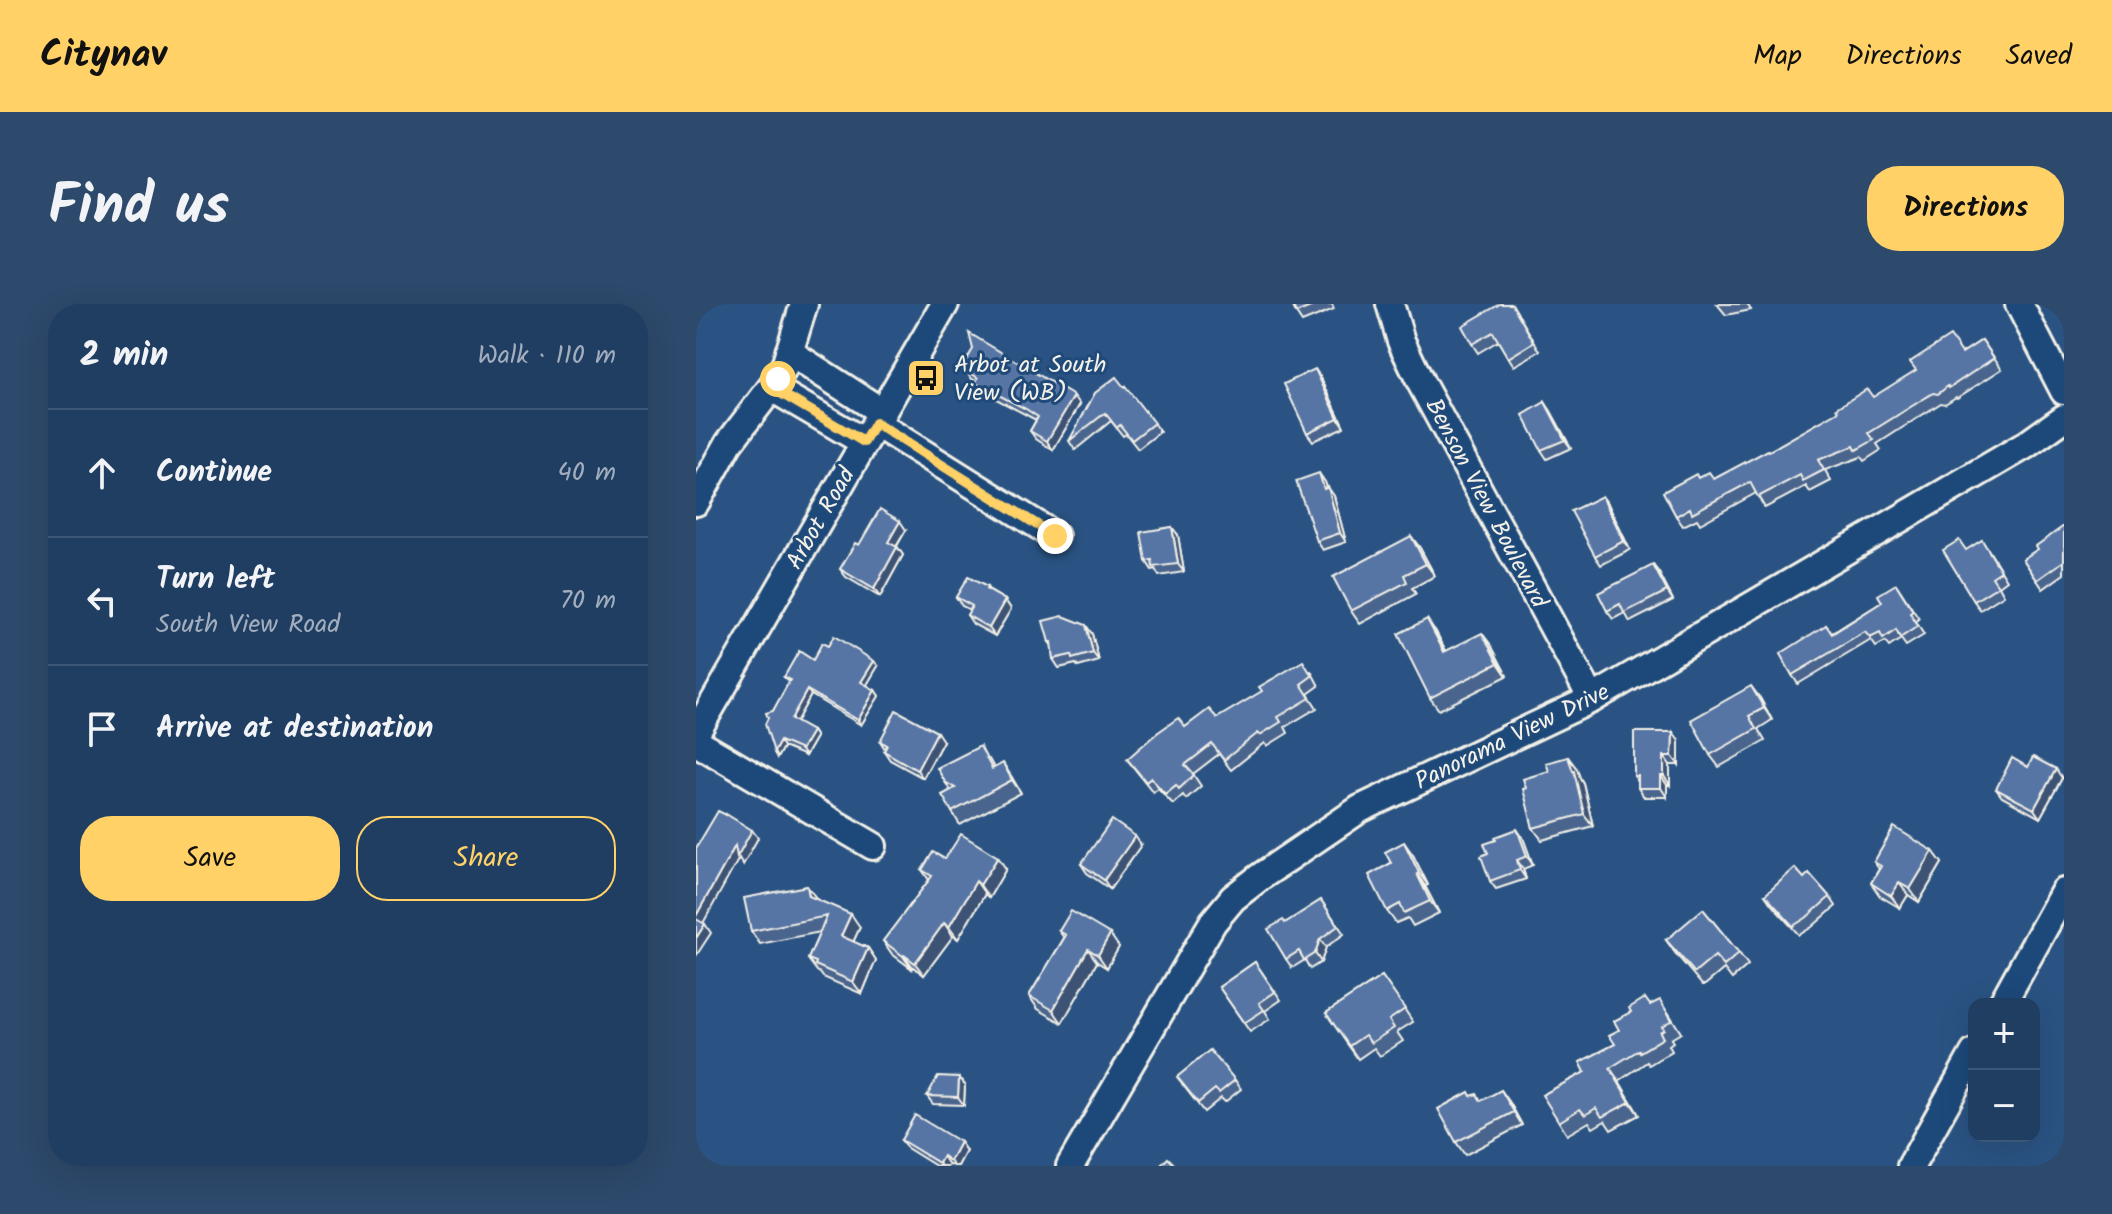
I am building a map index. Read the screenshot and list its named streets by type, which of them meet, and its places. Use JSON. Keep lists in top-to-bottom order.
{
  "streets": {
    "street": ["Benson View Boulevard", "Arbot Road", "Panorama View Drive"]
  },
  "crossings": [
    ["Benson View Boulevard", "Panorama View Drive"]
  ],
  "places": {
    "bus stop": ["Arbot at South View (WB)"]
  },
  "page": {
    "header": "Citynav",
    "nav": ["Map", "Directions", "Saved"],
    "title": "Find us",
    "buttons": [
      "Directions",
      ["Save", "Share"]
    ],
    "heading": ["2 min", "Walk · 110 m"],
    "list": [
      ["Continue", "40 m"],
      ["Turn left", "South View Road", "70 m"],
      "Arrive at destination"
    ],
    "map_buttons": ["+", "−"]
  }
}
